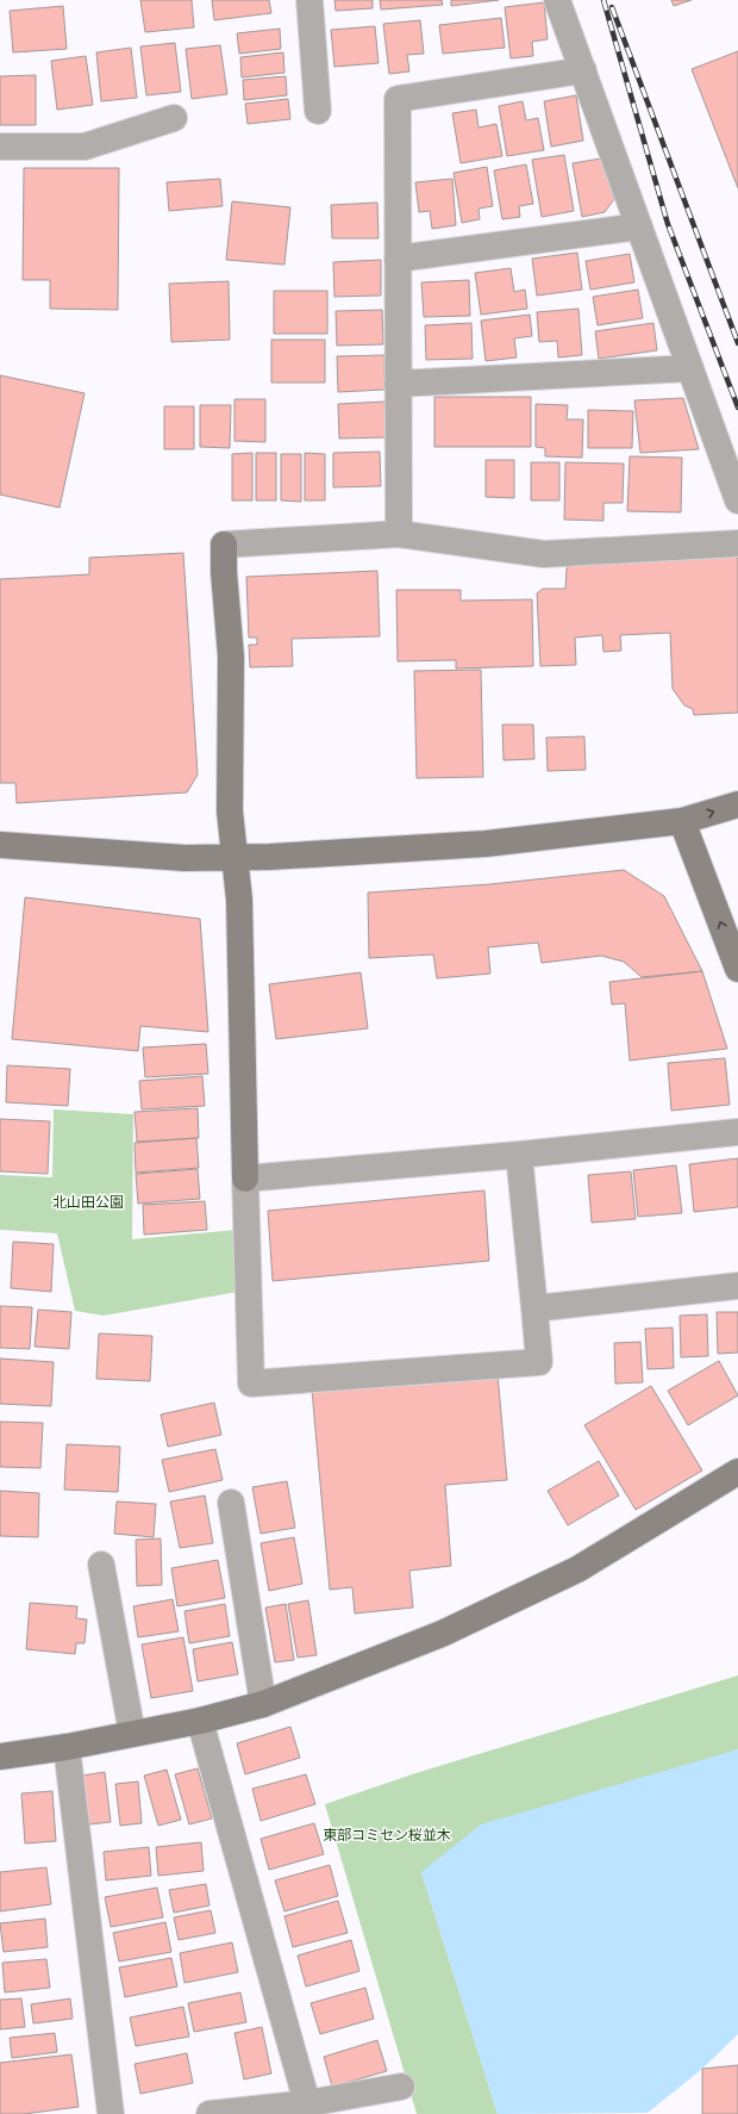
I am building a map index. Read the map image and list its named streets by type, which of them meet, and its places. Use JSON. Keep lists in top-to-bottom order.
{
  "parks": ["北山田公園", "東部コミセン桜並木"]
}
